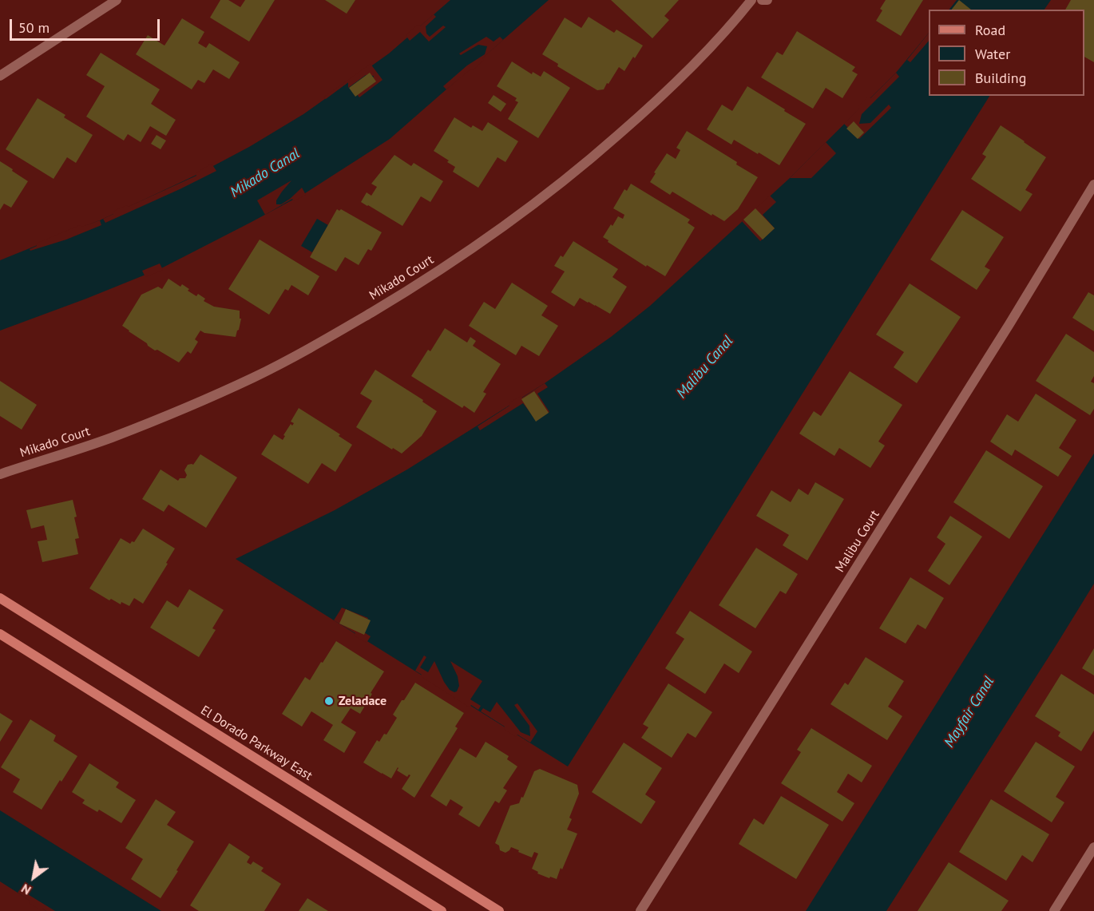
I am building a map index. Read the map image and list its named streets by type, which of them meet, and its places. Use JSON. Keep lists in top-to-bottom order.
{
  "streets": {
    "street": ["Mikado Court", "Malibu Court", "El Dorado Parkway East"]
  },
  "water": ["Mikado Canal", "Malibu Canal", "Mayfair Canal"],
  "places": ["Zeladace"],
  "legend": ["Road", "Water", "Building"],
  "scale_bar": "50 m",
  "north": "bottom left"
}
